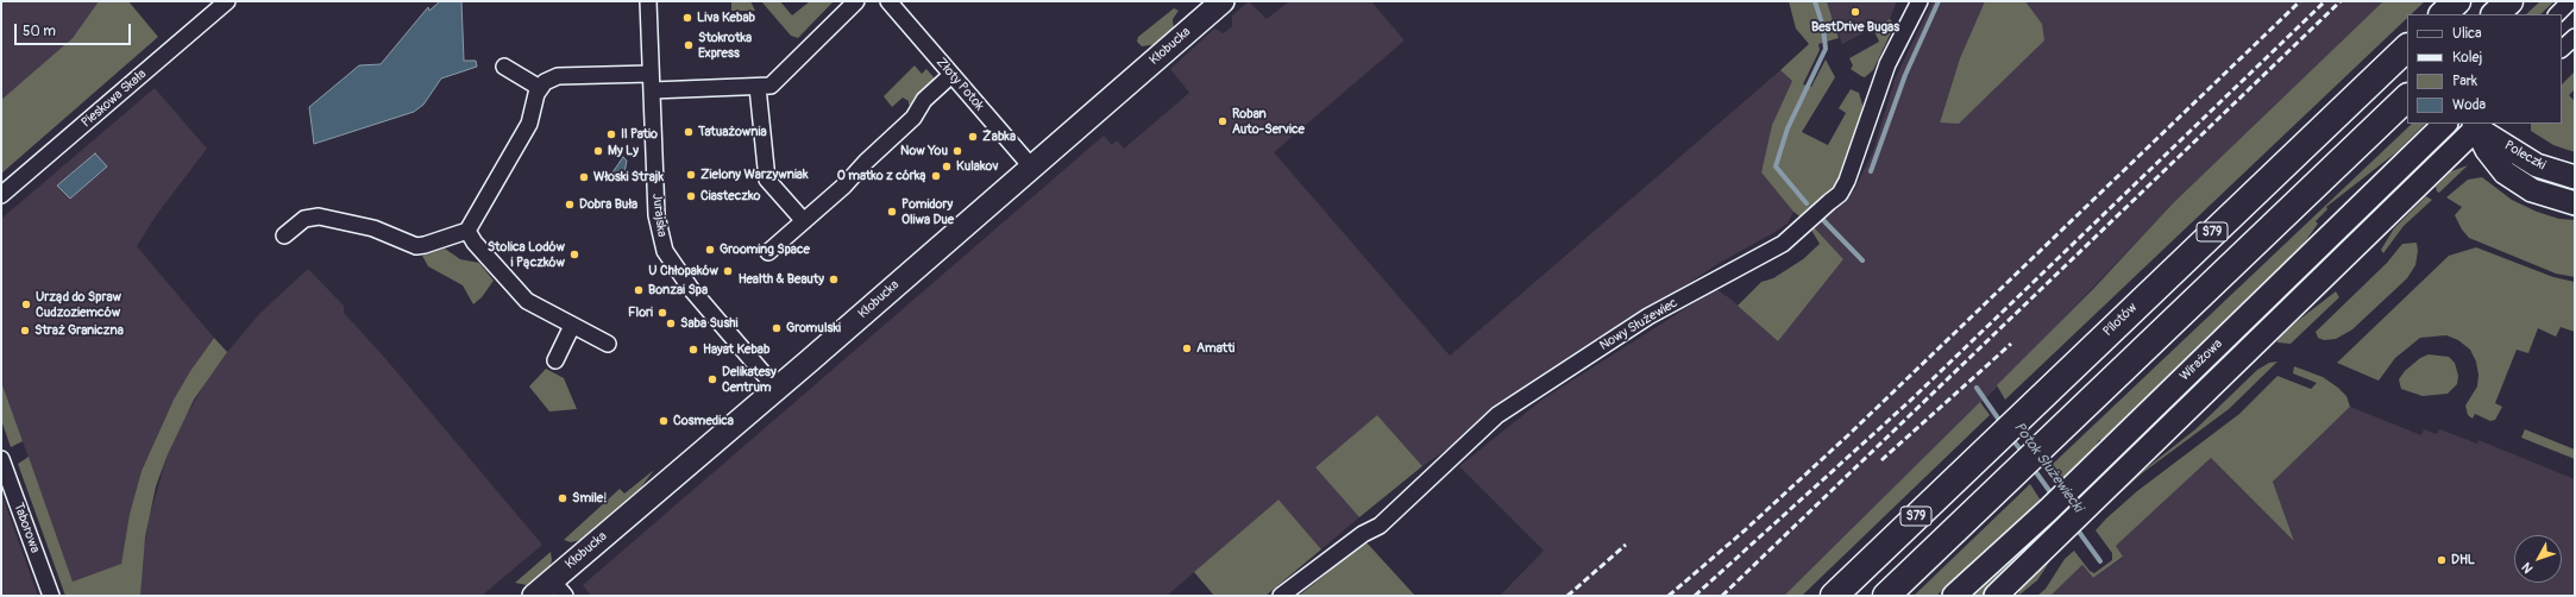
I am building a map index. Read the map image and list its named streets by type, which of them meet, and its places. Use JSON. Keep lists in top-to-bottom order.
{
  "streets": {
    "highway": ["S79", "Pilotów"],
    "main road": ["Kłobucka", "Poleczki", "Wirażowa"],
    "street": [
      "Złoty Potok",
      "Pieskowa Skała",
      "Jurajska",
      "Nowy Służewiec",
      "Taborowa"
    ]
  },
  "crossings": [
    ["Kłobucka", "Złoty Potok"],
    ["Kłobucka", "Jurajska"],
    ["Poleczki", "Wirażowa"]
  ],
  "water": ["Potok Służewiecki"],
  "places": [
    "BestDrive Bugas",
    "Liva Kebab",
    "Stokrotka Express",
    "Roban Auto-Service",
    "Tatuażownia",
    "Il Patio",
    "Żabka",
    "My Ly",
    "Now You",
    "Kulakov",
    "Zielony Warzywniak",
    "O matko z córką",
    "Włoski Strajk",
    "Ciasteczko",
    "Dobra Buła",
    "Pomidory Oliwa Due",
    "Grooming Space",
    "Stolica Lodów i Pączków",
    "U Chłopaków",
    "Health & Beauty",
    "Bonzai Spa",
    "Urząd do Spraw Cudzoziemców",
    "Flori",
    "Saba Sushi",
    "Gromulski",
    "Straż Graniczna",
    "Amatti",
    "Hayat Kebab",
    "Delikatesy Centrum",
    "Cosmedica",
    "Smile!",
    "DHL"
  ],
  "legend": [
    "Ulica",
    "Kolej",
    "Park",
    "Woda"
  ],
  "scale_bar": "50 m",
  "north": "bottom left"
}
